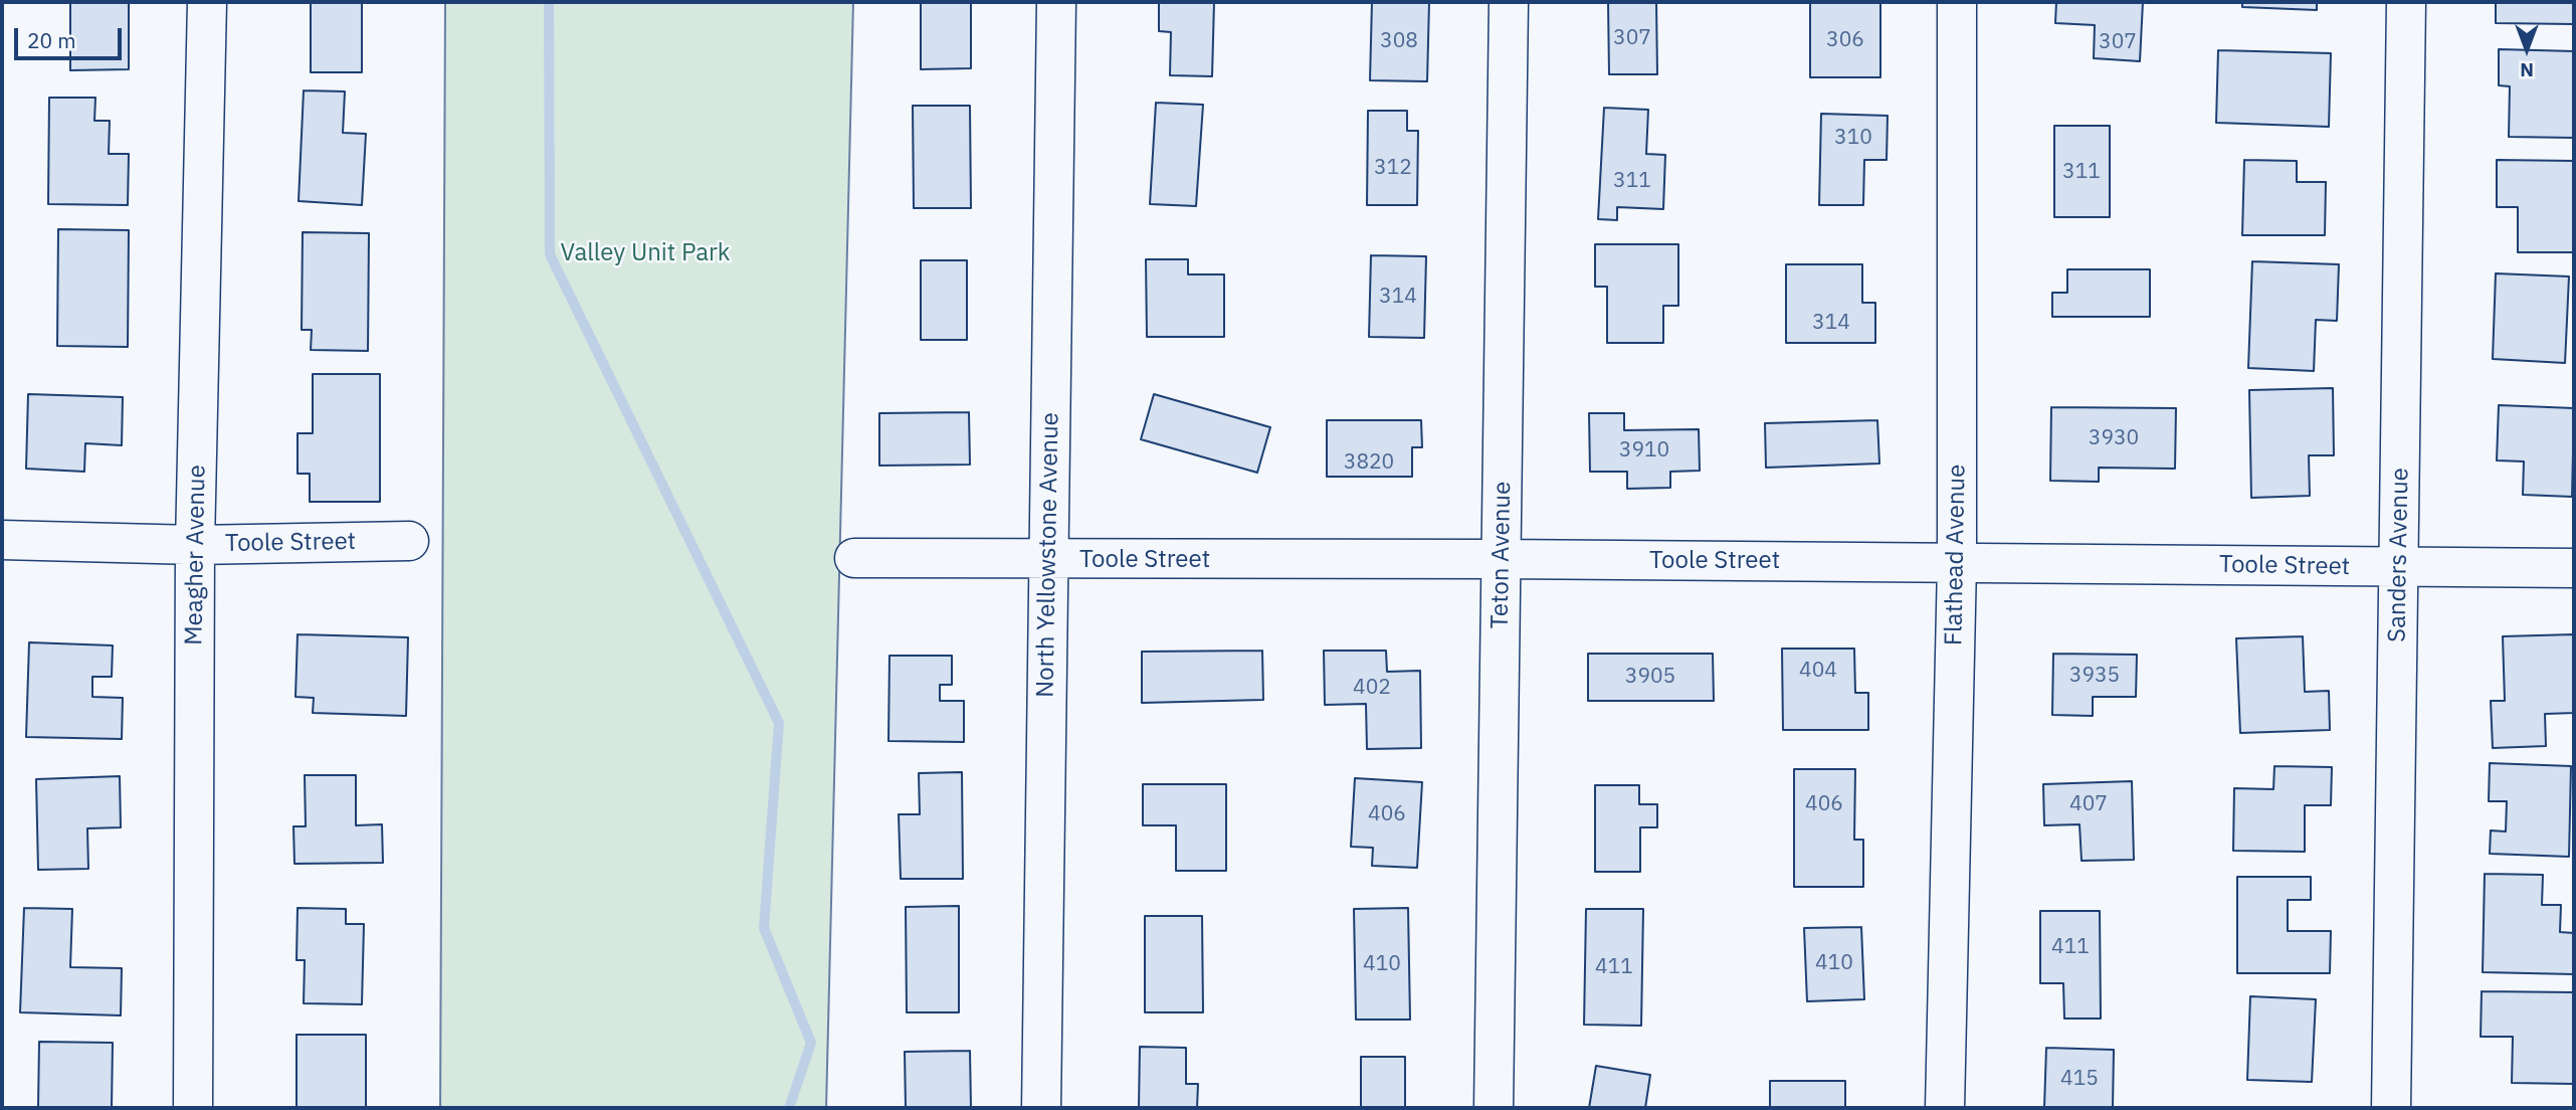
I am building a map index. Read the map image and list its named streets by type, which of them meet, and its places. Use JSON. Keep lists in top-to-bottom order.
{
  "streets": {
    "street": [
      "Toole Street",
      "Meagher Avenue",
      "North Yellowstone Avenue",
      "Teton Avenue",
      "Flathead Avenue",
      "Sanders Avenue"
    ]
  },
  "crossings": [
    ["Toole Street", "Meagher Avenue"],
    ["Toole Street", "North Yellowstone Avenue"],
    ["Toole Street", "Teton Avenue"],
    ["Toole Street", "Flathead Avenue"],
    ["Toole Street", "Sanders Avenue"]
  ],
  "parks": ["Valley Unit Park"],
  "house_numbers": [
    "307",
    "306",
    "308",
    "307",
    "310",
    "312",
    "311",
    "311",
    "314",
    "314",
    "3930",
    "3910",
    "3820",
    "404",
    "3935",
    "3905",
    "402",
    "406",
    "407",
    "406",
    "411",
    "410",
    "410",
    "411",
    "415"
  ],
  "scale_bar": "20 m",
  "north": "bottom"
}
